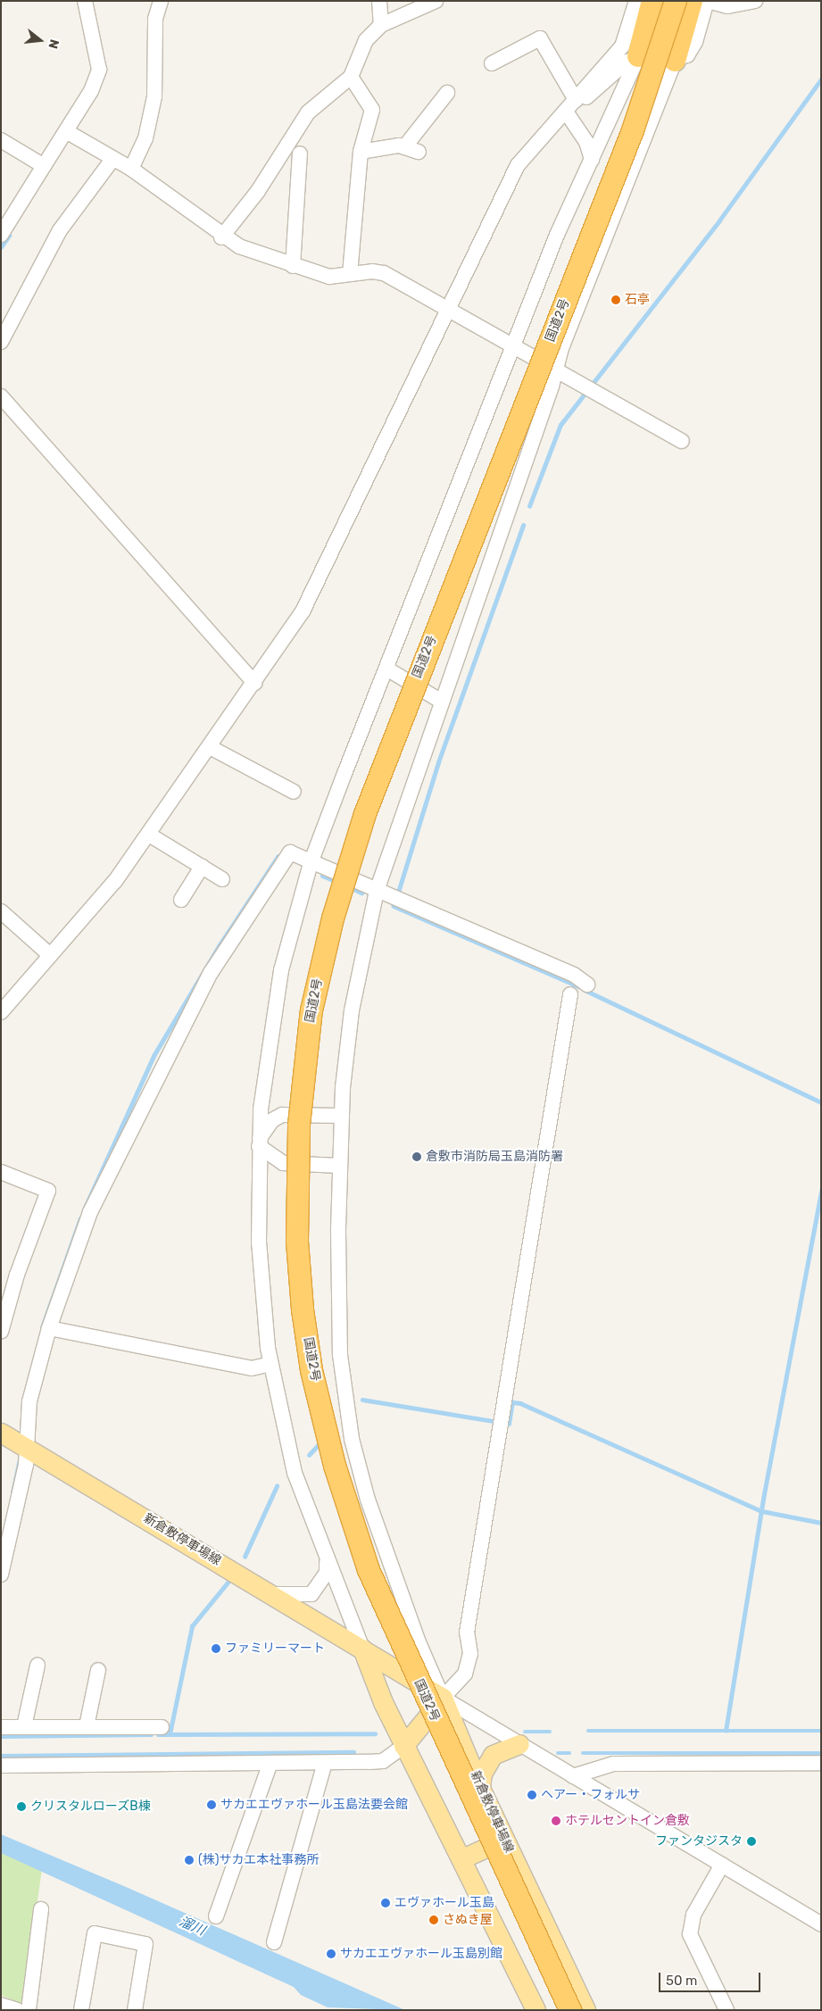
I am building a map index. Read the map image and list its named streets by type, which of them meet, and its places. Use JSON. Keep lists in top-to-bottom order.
{
  "streets": {
    "highway": ["国道2号"],
    "main road": ["新倉敷停車場線"]
  },
  "water": ["溜川"],
  "places": [
    "石亭",
    "倉敷市消防局玉島消防署",
    "ファミリーマート",
    "ヘアー・フォルサ",
    "サカエエヴァホール玉島法要会館",
    "クリスタルローズB棟",
    "ホテルセントイン倉敷",
    "ファンタジスタ",
    "(株)サカエ本社事務所",
    "エヴァホール玉島",
    "さぬき屋",
    "サカエエヴァホール玉島別館"
  ],
  "scale_bar": "50 m",
  "north": "right"
}
